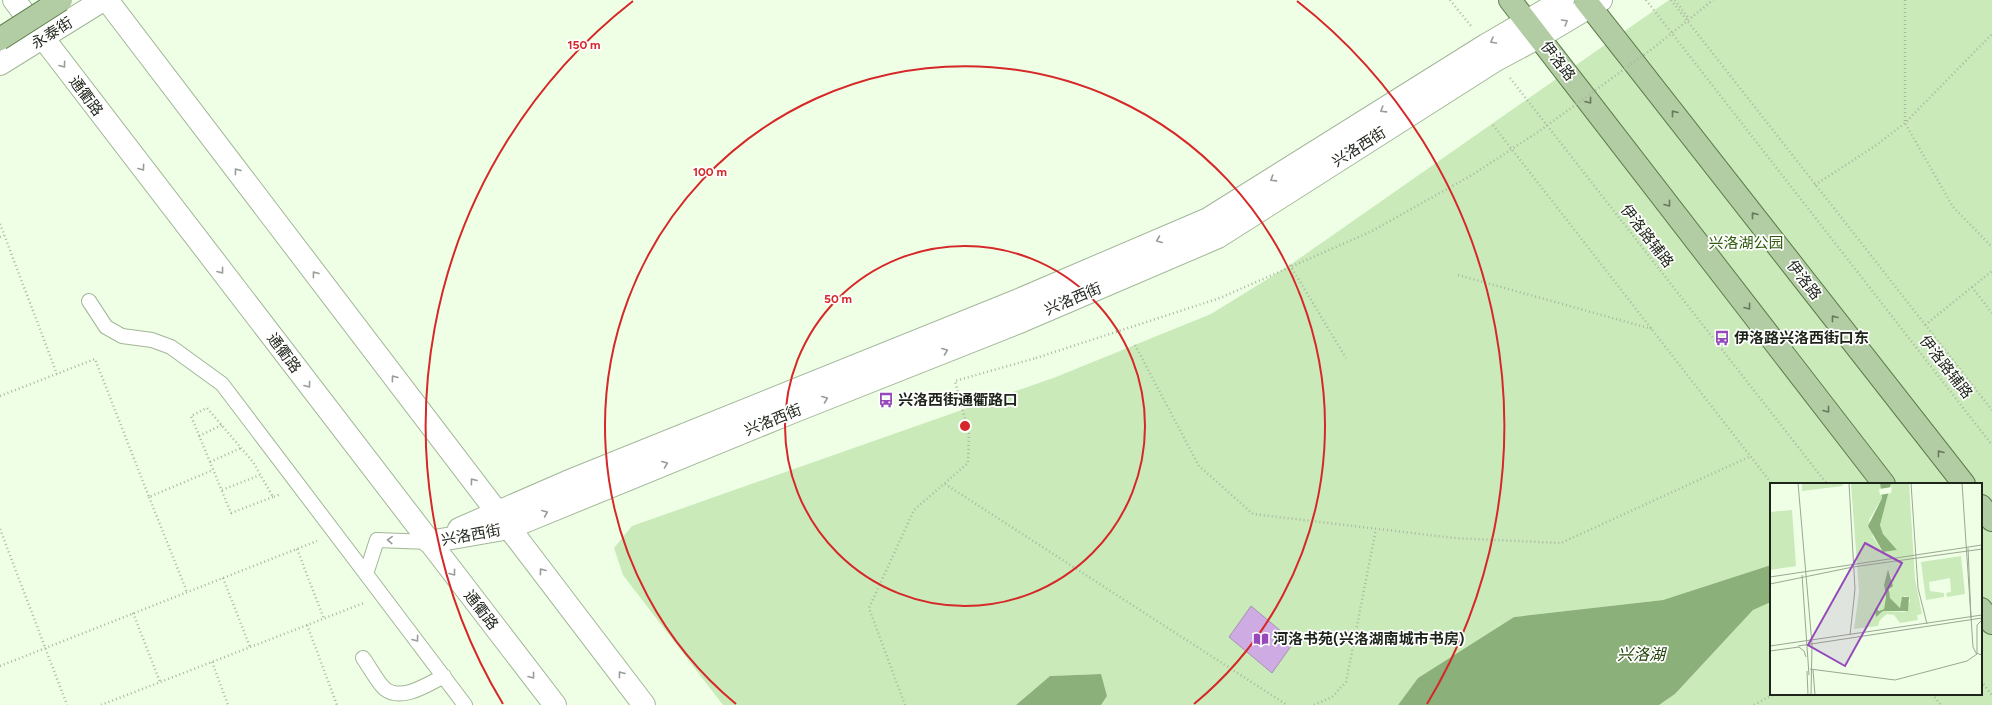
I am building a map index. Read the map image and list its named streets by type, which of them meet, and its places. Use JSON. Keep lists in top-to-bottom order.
{
  "streets": {
    "main road": ["伊洛路"],
    "street": ["永泰街", "通衢路", "兴洛西街"],
    "path": ["伊洛路辅路"]
  },
  "crossings": [
    ["永泰街", "通衢路"],
    ["伊洛路", "兴洛西街"],
    ["通衢路", "兴洛西街"],
    ["兴洛西街", "伊洛路辅路"]
  ],
  "water": ["兴洛湖"],
  "parks": ["兴洛湖公园"],
  "places": {
    "bus stop": ["伊洛路兴洛西街口东", "兴洛西街通衢路口"],
    "library": ["河洛书苑(兴洛湖南城市书房)"]
  },
  "rings": ["150 m", "100 m", "50 m"]
}
